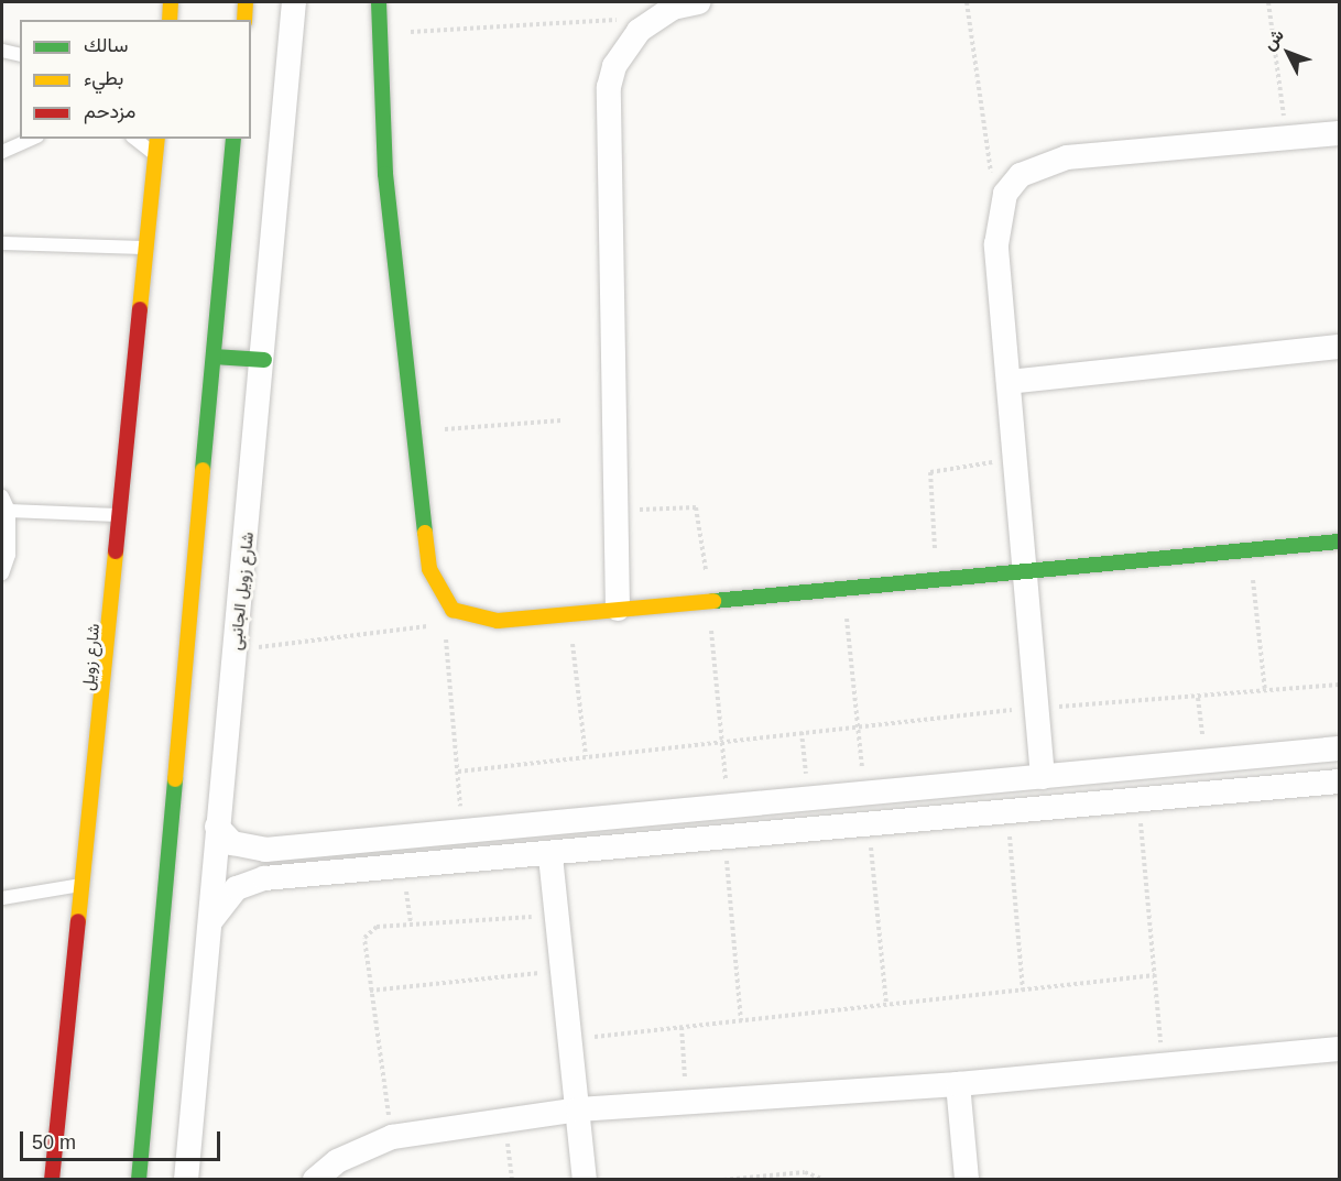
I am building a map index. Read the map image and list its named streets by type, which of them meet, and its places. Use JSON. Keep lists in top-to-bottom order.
{
  "streets": {
    "main road": ["شارع زويل"],
    "street": ["شارع زويل الجانبى"]
  },
  "legend": ["سالك", "بطيء", "مزدحم"],
  "scale_bar": "50 m",
  "north": "top left"
}
